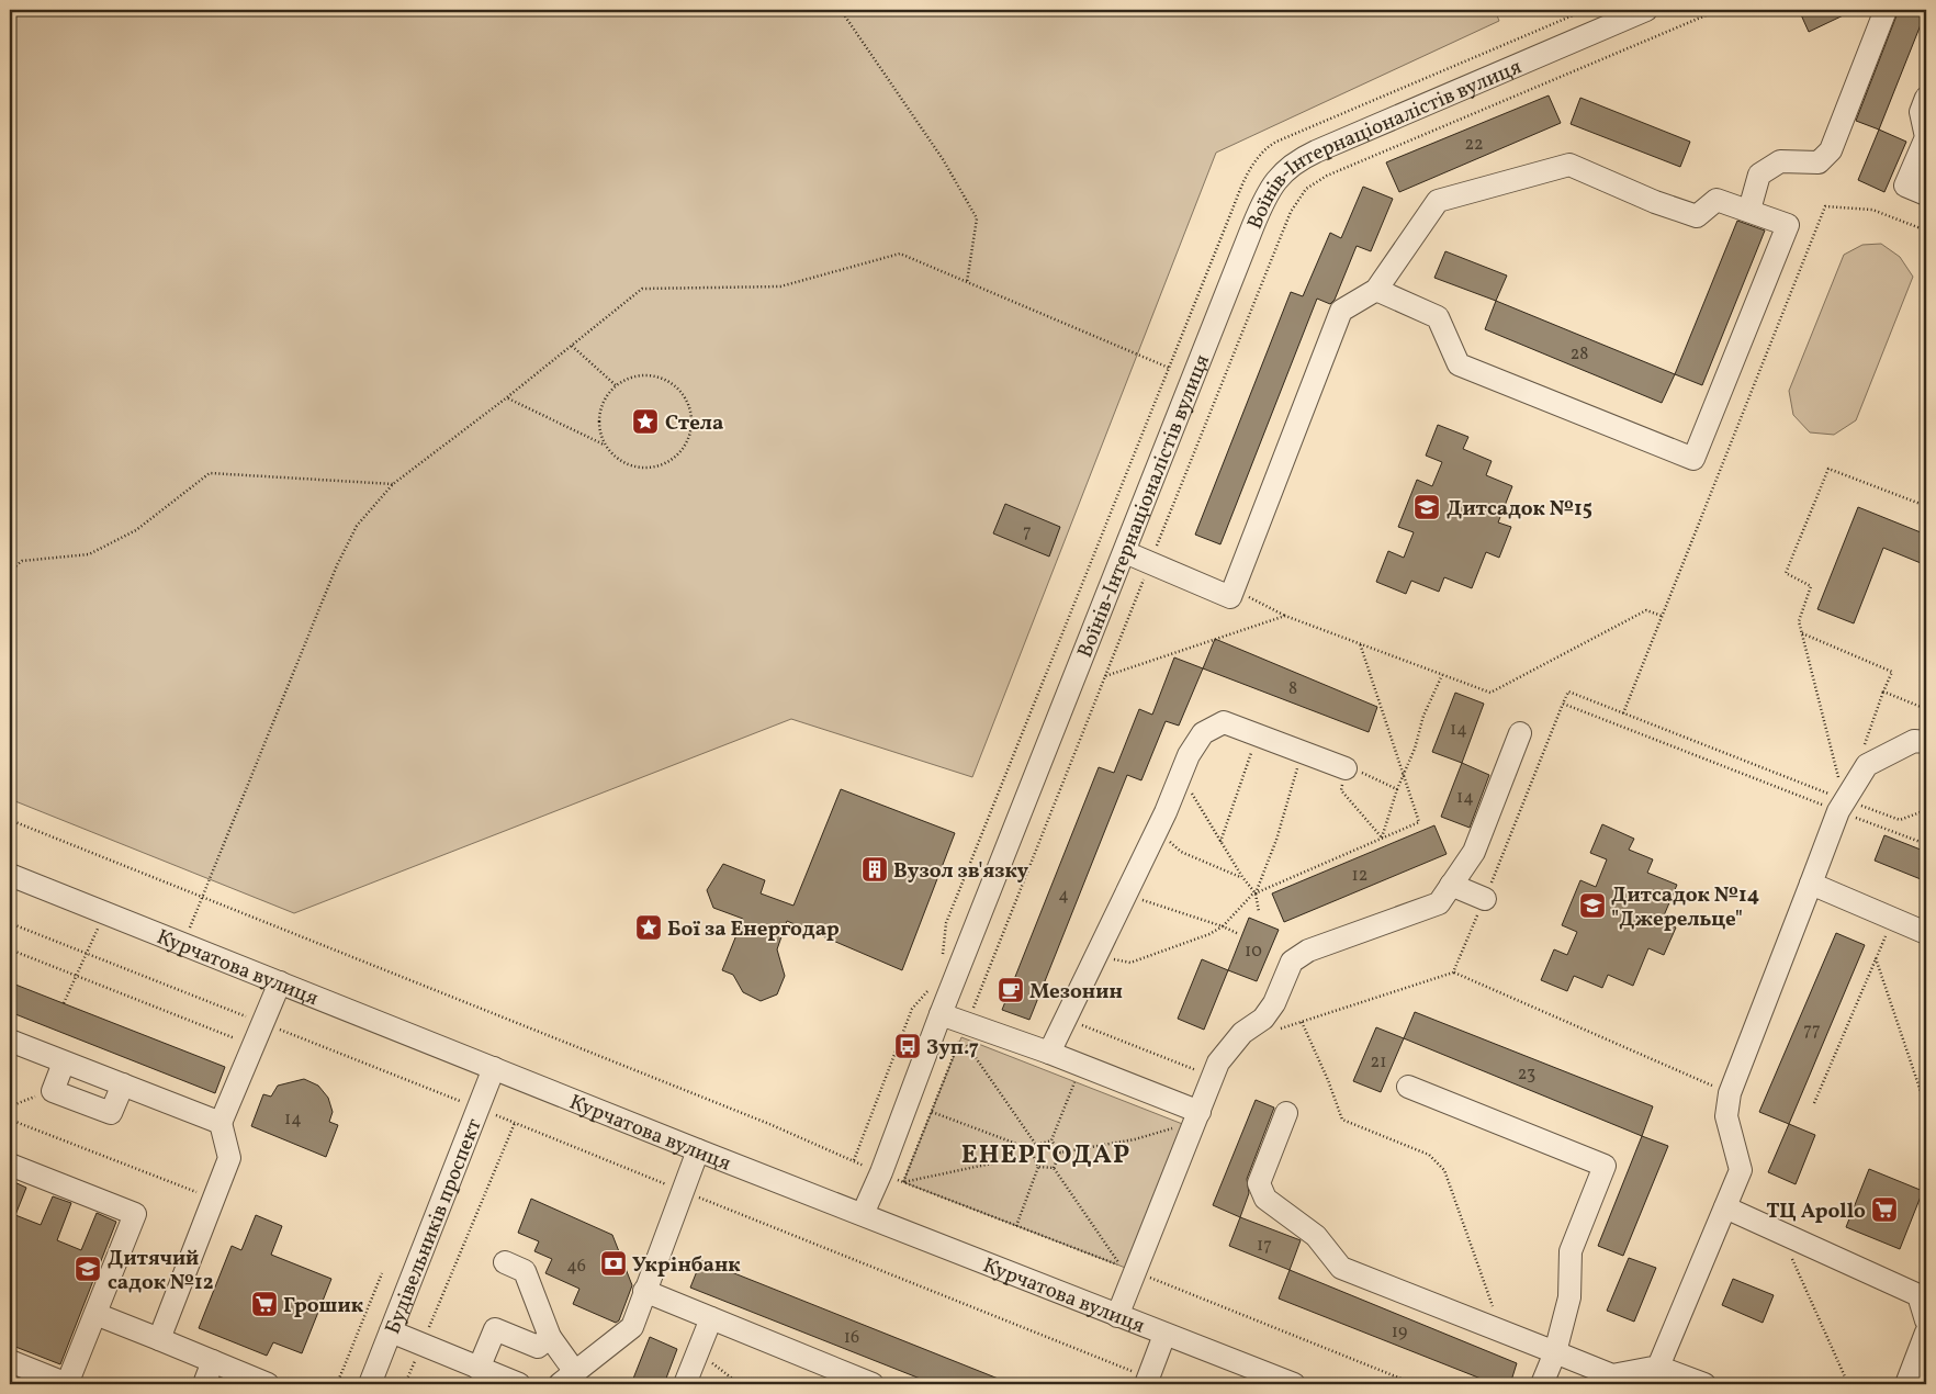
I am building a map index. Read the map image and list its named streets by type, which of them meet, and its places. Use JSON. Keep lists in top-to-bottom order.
{
  "streets": {
    "street": ["Воїнів-Інтернаціоналістів вулиця", "Курчатова вулиця", "Будівельників проспект"]
  },
  "crossings": [
    ["Воїнів-Інтернаціоналістів вулиця", "Курчатова вулиця"],
    ["Курчатова вулиця", "Будівельників проспект"]
  ],
  "districts": ["ЕНЕРГОДАР"],
  "places": {
    "place": ["Стела", "Бої за Енергодар"],
    "school or university": ["Дитсадок №15", "Дитсадок №14 \"Джерельце\"", "Дитячий садок №12"],
    "building": ["Вузол зв'язку"],
    "cafe": ["Мезонин"],
    "bus stop": ["Зуп.7"],
    "supermarket": ["ТЦ Apollo", "Грошик"],
    "bank": ["Укрінбанк"]
  },
  "house_numbers": [
    "22",
    "28",
    "7",
    "8",
    "14",
    "14",
    "12",
    "4",
    "10",
    "77",
    "21",
    "23",
    "14",
    "17",
    "46",
    "19",
    "16"
  ]
}
